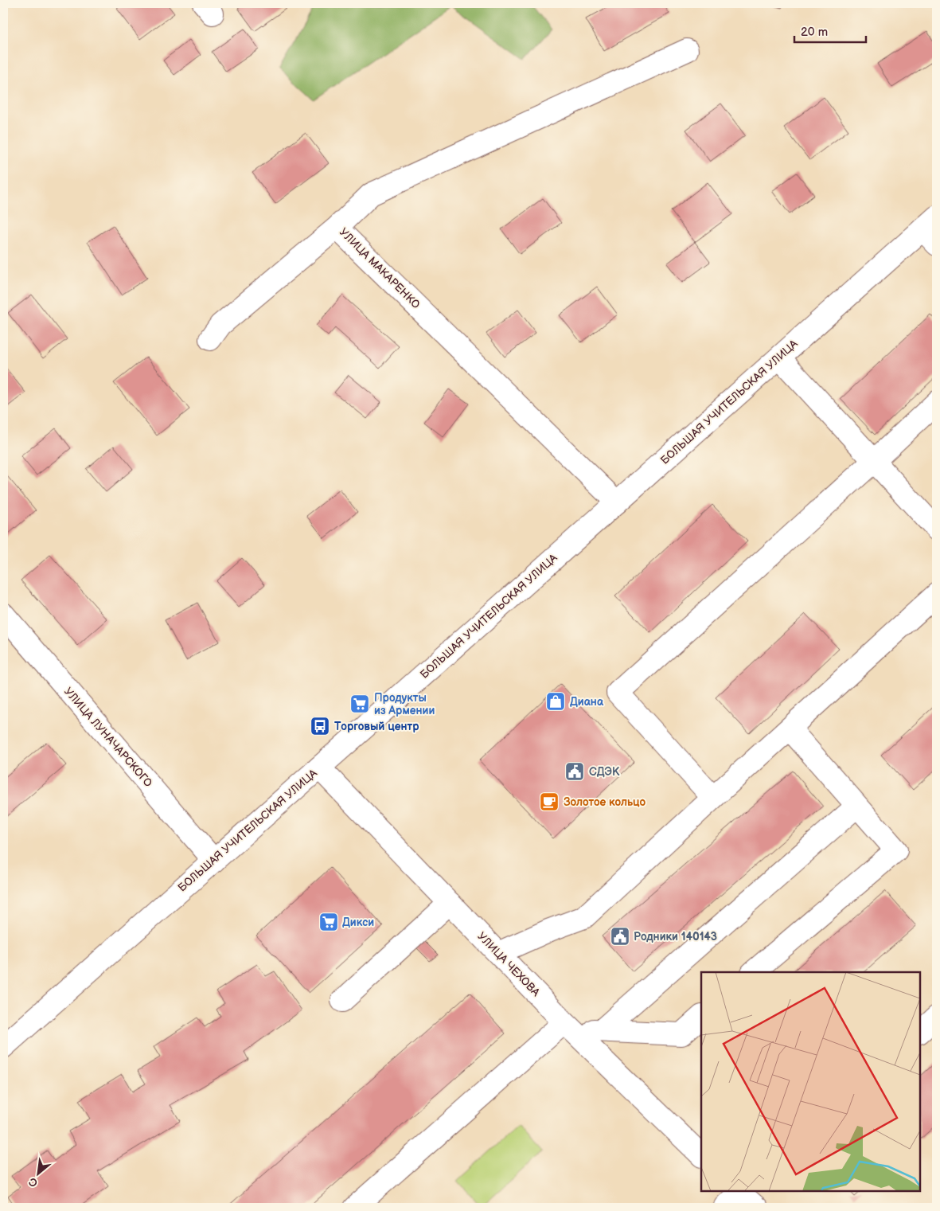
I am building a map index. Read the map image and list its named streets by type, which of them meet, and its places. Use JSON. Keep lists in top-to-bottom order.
{
  "streets": {
    "street": [
      "УЛИЦА МАКАРЕНКО",
      "БОЛЬШАЯ УЧИТЕЛЬСКАЯ УЛИЦА",
      "УЛИЦА ЛУНАЧАРСКОГО",
      "УЛИЦА ЧЕХОВА"
    ]
  },
  "crossings": [
    ["УЛИЦА МАКАРЕНКО", "БОЛЬШАЯ УЧИТЕЛЬСКАЯ УЛИЦА"],
    ["БОЛЬШАЯ УЧИТЕЛЬСКАЯ УЛИЦА", "УЛИЦА ЛУНАЧАРСКОГО"],
    ["БОЛЬШАЯ УЧИТЕЛЬСКАЯ УЛИЦА", "УЛИЦА ЧЕХОВА"]
  ],
  "places": {
    "shop": ["Диана"],
    "supermarket": ["Продукты из Армении", "Дикси"],
    "bus stop": ["Торговый центр"],
    "public building": ["СДЭК", "Родники 140143"],
    "cafe": ["Золотое кольцо"]
  },
  "scale_bar": "20 m",
  "north": "bottom left"
}
